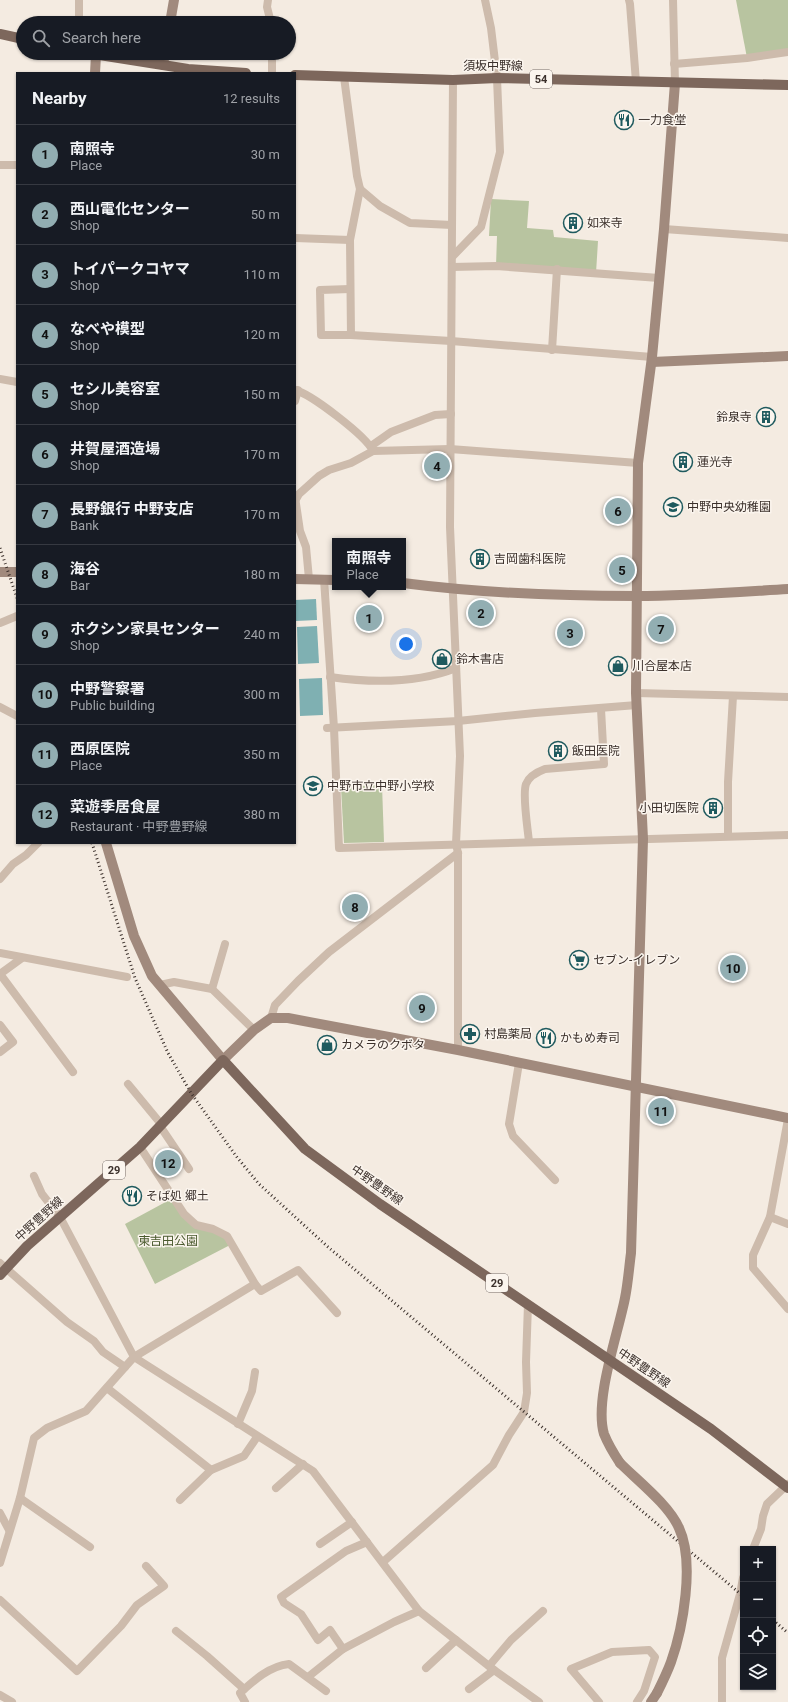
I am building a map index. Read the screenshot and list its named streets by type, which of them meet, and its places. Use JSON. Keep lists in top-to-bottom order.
{
  "streets": {
    "main road": [
      "須坂中野線",
      "54",
      "29",
      "中野豊野線"
    ]
  },
  "parks": ["東吉田公園"],
  "places": {
    "restaurant": ["一力食堂", "かもめ寿司", "そば処 郷土"],
    "building": [
      "如来寺",
      "鈴泉寺",
      "蓮光寺",
      "吉岡歯科医院",
      "飯田医院",
      "小田切医院"
    ],
    "school or university": ["中野中央幼稚園", "中野市立中野小学校"],
    "shop": ["鈴木書店", "川合屋本店", "カメラのクボタ"],
    "supermarket": ["セブン-イレブン"],
    "pharmacy": ["村島薬局"]
  },
  "page": {
    "search": "Search here",
    "heading": ["Nearby", "12 results"],
    "list": [
      {
        "mark": "1",
        "name": "南照寺",
        "note": "Place",
        "value": "30 m"
      },
      {
        "mark": "2",
        "name": "西山電化センター",
        "note": "Shop",
        "value": "50 m"
      },
      {
        "mark": "3",
        "name": "トイパークコヤマ",
        "note": "Shop",
        "value": "110 m"
      },
      {
        "mark": "4",
        "name": "なべや模型",
        "note": "Shop",
        "value": "120 m"
      },
      {
        "mark": "5",
        "name": "セシル美容室",
        "note": "Shop",
        "value": "150 m"
      },
      {
        "mark": "6",
        "name": "井賀屋酒造場",
        "note": "Shop",
        "value": "170 m"
      },
      {
        "mark": "7",
        "name": "長野銀行 中野支店",
        "note": "Bank",
        "value": "170 m"
      },
      {
        "mark": "8",
        "name": "海谷",
        "note": "Bar",
        "value": "180 m"
      },
      {
        "mark": "9",
        "name": "ホクシン家具センター",
        "note": "Shop",
        "value": "240 m"
      },
      {
        "mark": "10",
        "name": "中野警察署",
        "note": "Public building",
        "value": "300 m"
      },
      {
        "mark": "11",
        "name": "西原医院",
        "note": "Place",
        "value": "350 m"
      },
      {
        "mark": "12",
        "name": "菜遊季居食屋",
        "note": "Restaurant · 中野豊野線",
        "value": "380 m"
      }
    ],
    "pins": [
      "4",
      "6",
      "5",
      "2",
      "1",
      "7",
      "3",
      "8",
      "10",
      "9",
      "11",
      "12"
    ],
    "popup": ["南照寺", "Place"],
    "map_buttons": ["+", "−"]
  }
}
